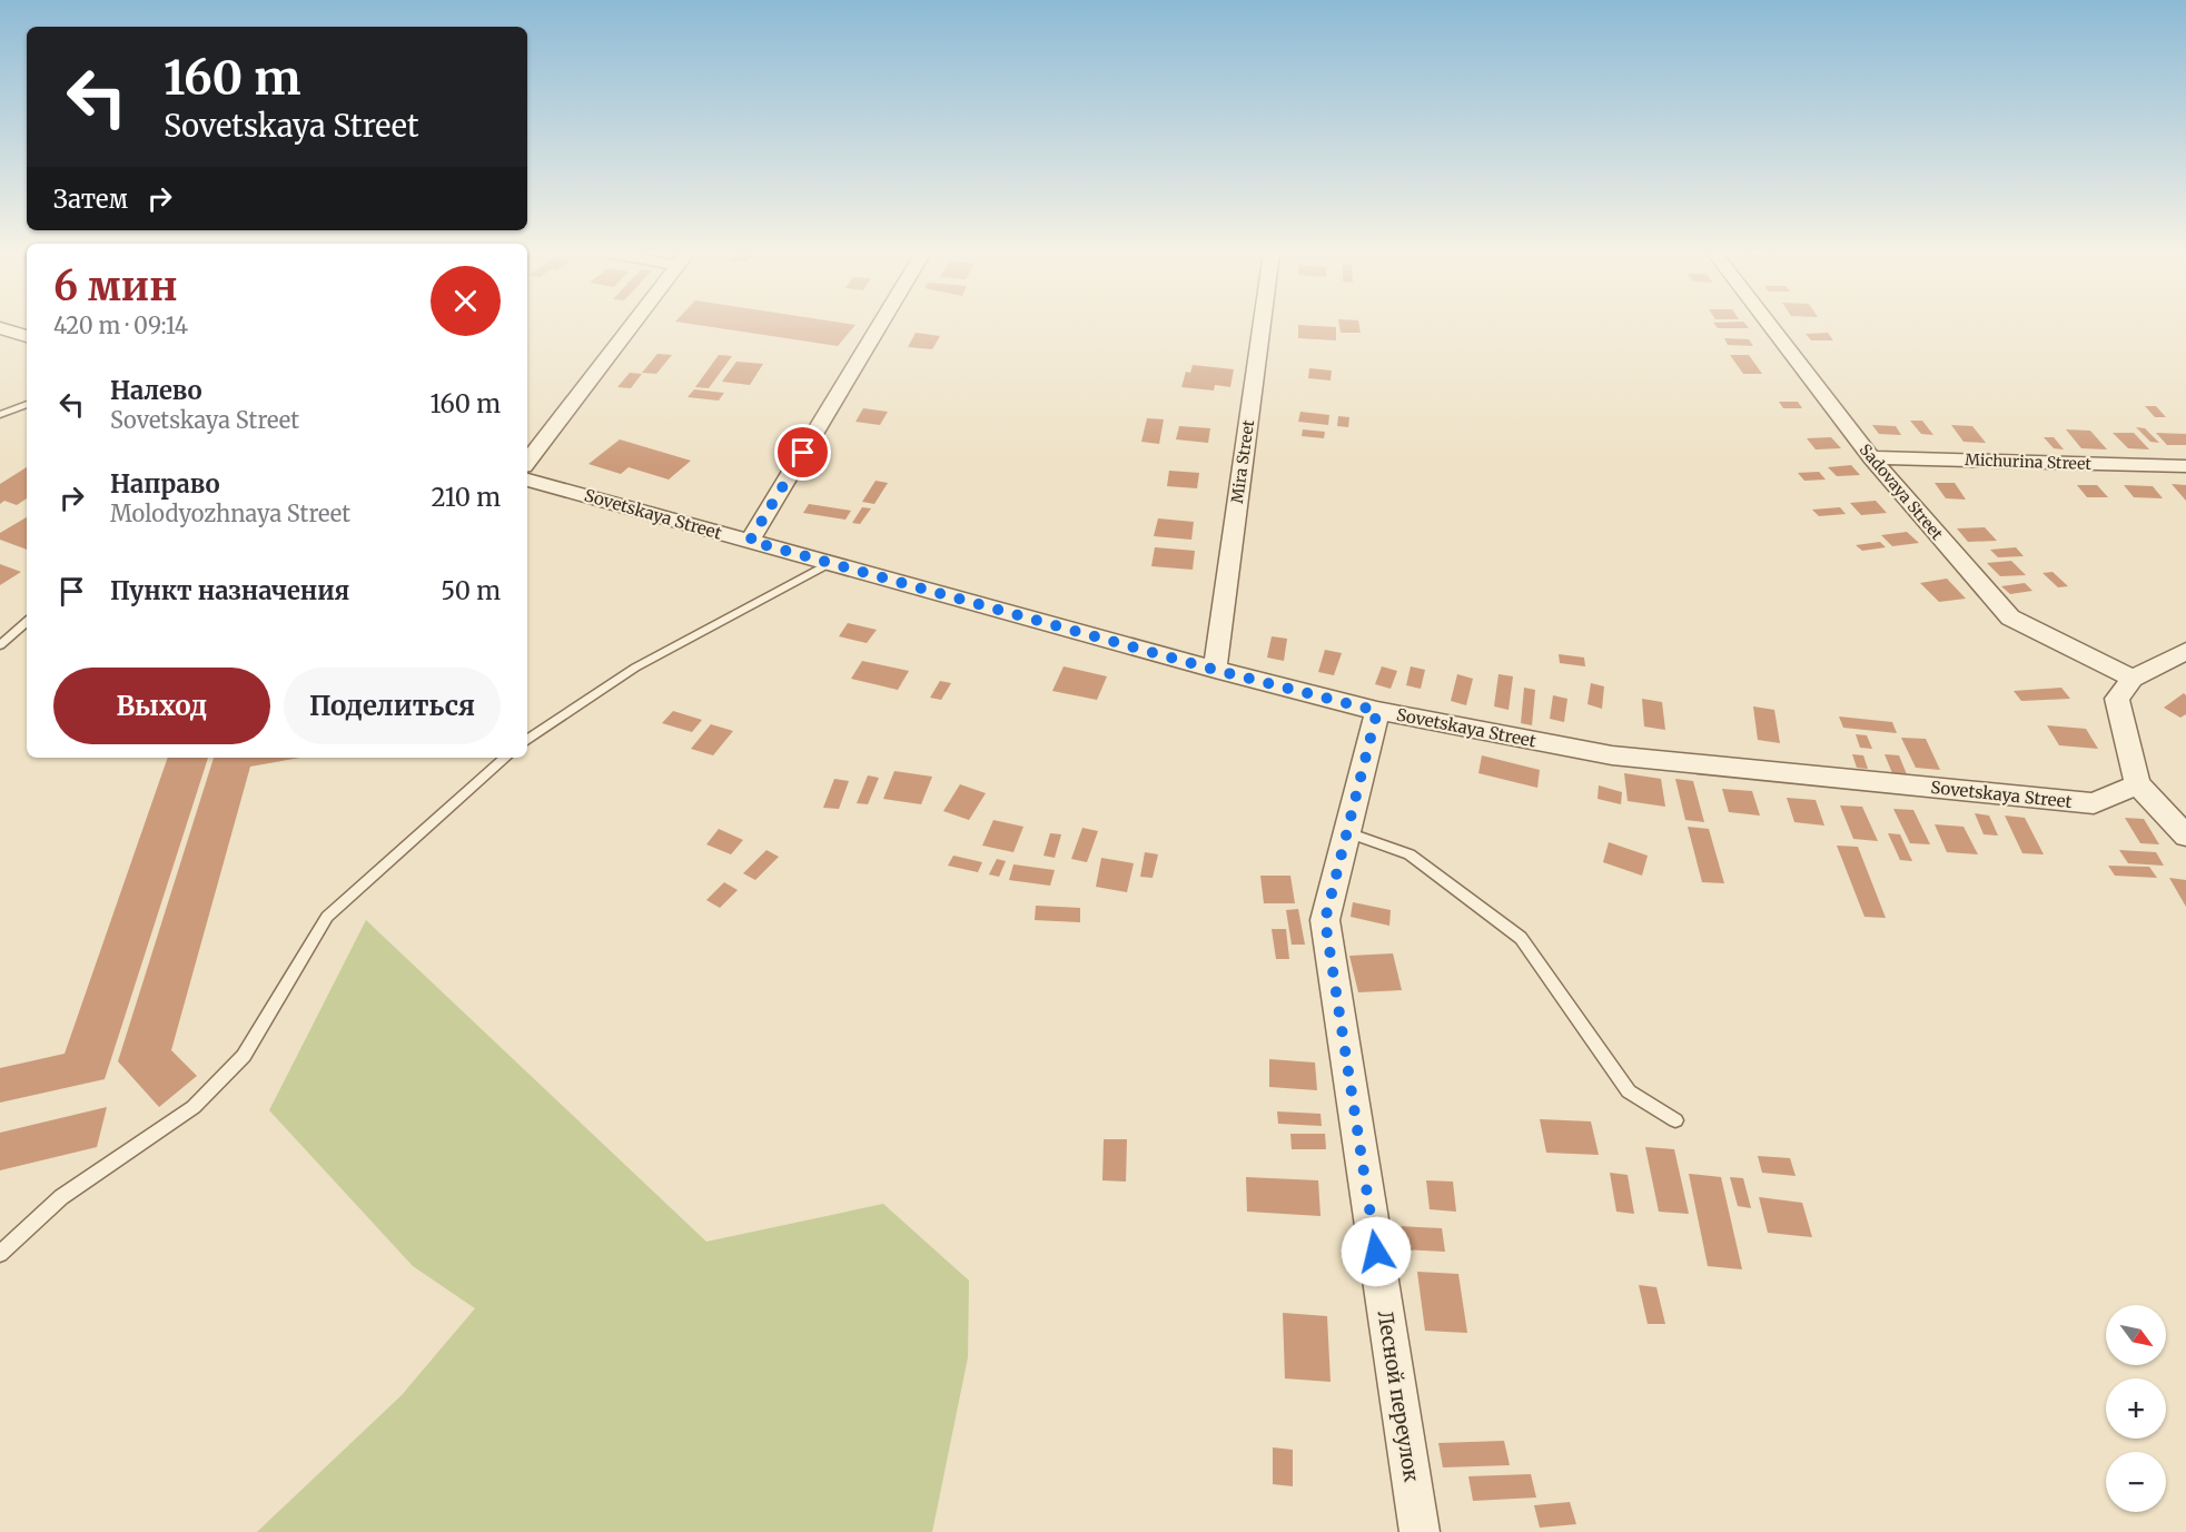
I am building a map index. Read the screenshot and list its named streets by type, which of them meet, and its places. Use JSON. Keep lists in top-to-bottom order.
{
  "streets": {
    "street": [
      "Mira Street",
      "Michurina Street",
      "Sadovaya Street",
      "Sovetskaya Street",
      "Лесной переулок"
    ]
  },
  "crossings": [
    ["Mira Street", "Sovetskaya Street"],
    ["Michurina Street", "Sadovaya Street"],
    ["Sovetskaya Street", "Лесной переулок"]
  ],
  "north": "bottom right",
  "page": {
    "turn": ["160 m", "Sovetskaya Street"],
    "then": "Затем",
    "heading": ["6 мин", "420 m · 09:14"],
    "list": [
      {
        "name": "Налево",
        "note": "Sovetskaya Street",
        "value": "160 m"
      },
      {
        "name": "Направо",
        "note": "Molodyozhnaya Street",
        "value": "210 m"
      },
      {
        "name": "Пункт назначения",
        "value": "50 m"
      }
    ],
    "buttons": ["Выход", "Поделиться"],
    "map_buttons": ["+", "−"]
  }
}
